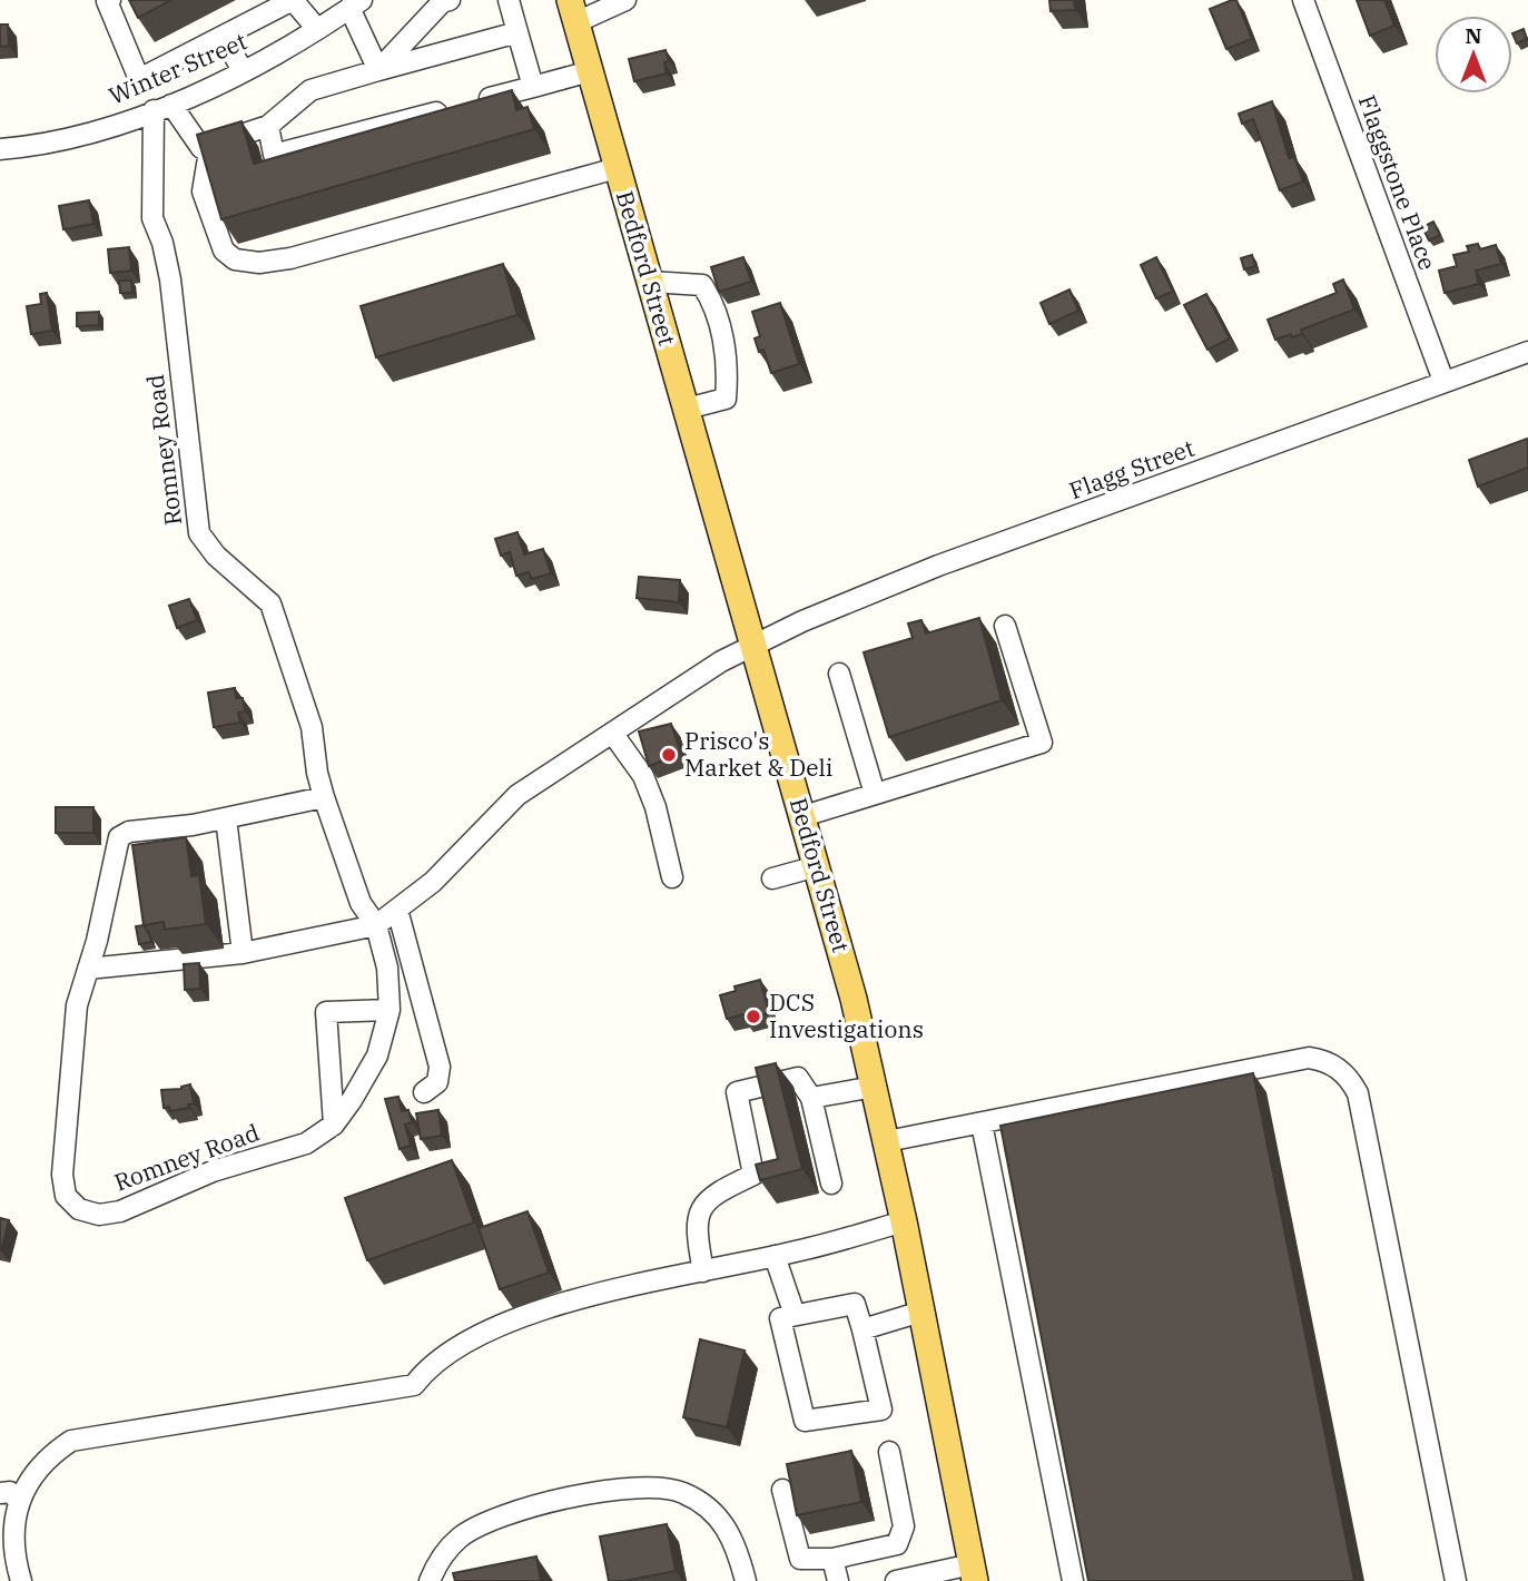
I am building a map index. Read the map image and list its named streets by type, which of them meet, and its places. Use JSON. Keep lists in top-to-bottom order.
{
  "streets": {
    "main road": ["Bedford Street"],
    "street": [
      "Winter Street",
      "Flaggstone Place",
      "Romney Road",
      "Flagg Street"
    ]
  },
  "crossings": [
    ["Winter Street", "Romney Road"],
    ["Flaggstone Place", "Flagg Street"],
    ["Bedford Street", "Flagg Street"]
  ],
  "places": ["Prisco's Market & Deli", "DCS Investigations"],
  "north": "top"
}
